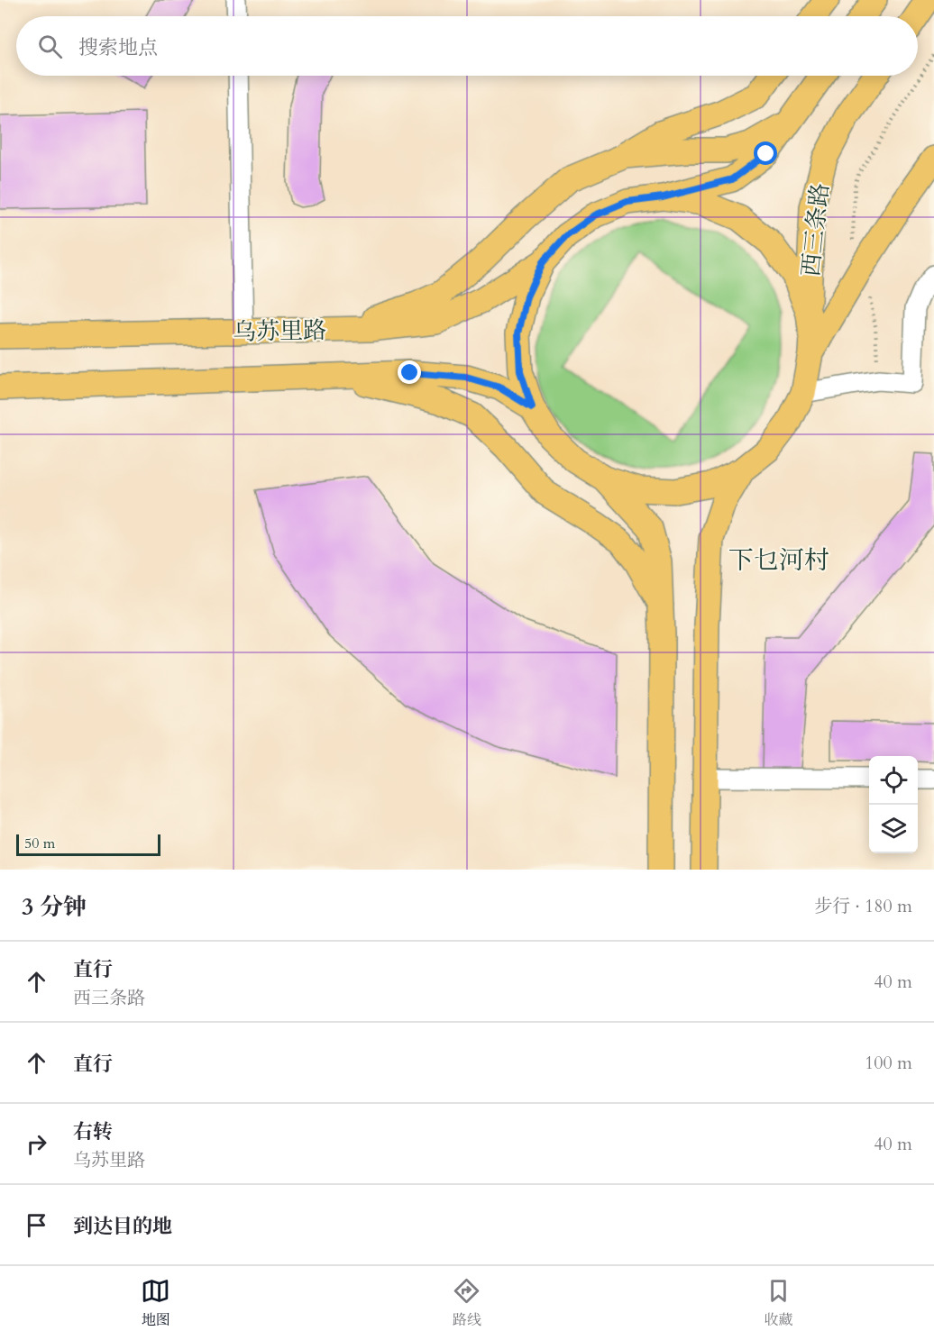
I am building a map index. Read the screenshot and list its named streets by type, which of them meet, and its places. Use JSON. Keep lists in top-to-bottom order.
{
  "streets": {
    "main road": ["西三条路", "乌苏里路"]
  },
  "districts": ["下乜河村"],
  "scale_bar": "50 m",
  "page": {
    "search": "搜索地点",
    "scale": "50 m",
    "heading": ["3 分钟", "步行 · 180 m"],
    "list": [
      ["直行", "西三条路", "40 m"],
      ["直行", "100 m"],
      ["右转", "乌苏里路", "40 m"],
      "到达目的地"
    ],
    "nav": ["地图", "路线", "收藏"]
  }
}
